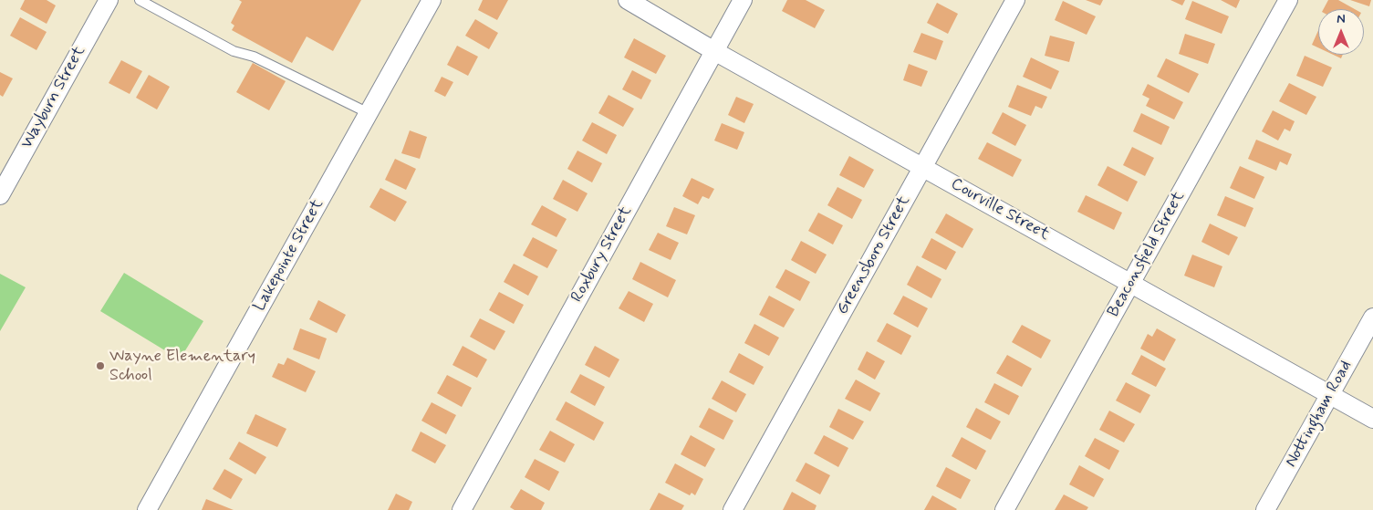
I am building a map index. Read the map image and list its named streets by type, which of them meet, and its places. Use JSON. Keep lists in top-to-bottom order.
{
  "streets": {
    "street": [
      "Wayburn Street",
      "Courville Street",
      "Roxbury Street",
      "Beaconsfield Street",
      "Lakepointe Street",
      "Greensboro Street",
      "Nottingham Road"
    ]
  },
  "crossings": [
    ["Courville Street", "Roxbury Street"],
    ["Courville Street", "Beaconsfield Street"],
    ["Courville Street", "Greensboro Street"],
    ["Courville Street", "Nottingham Road"]
  ],
  "places": ["Wayne Elementary School"],
  "north": "top"
}
